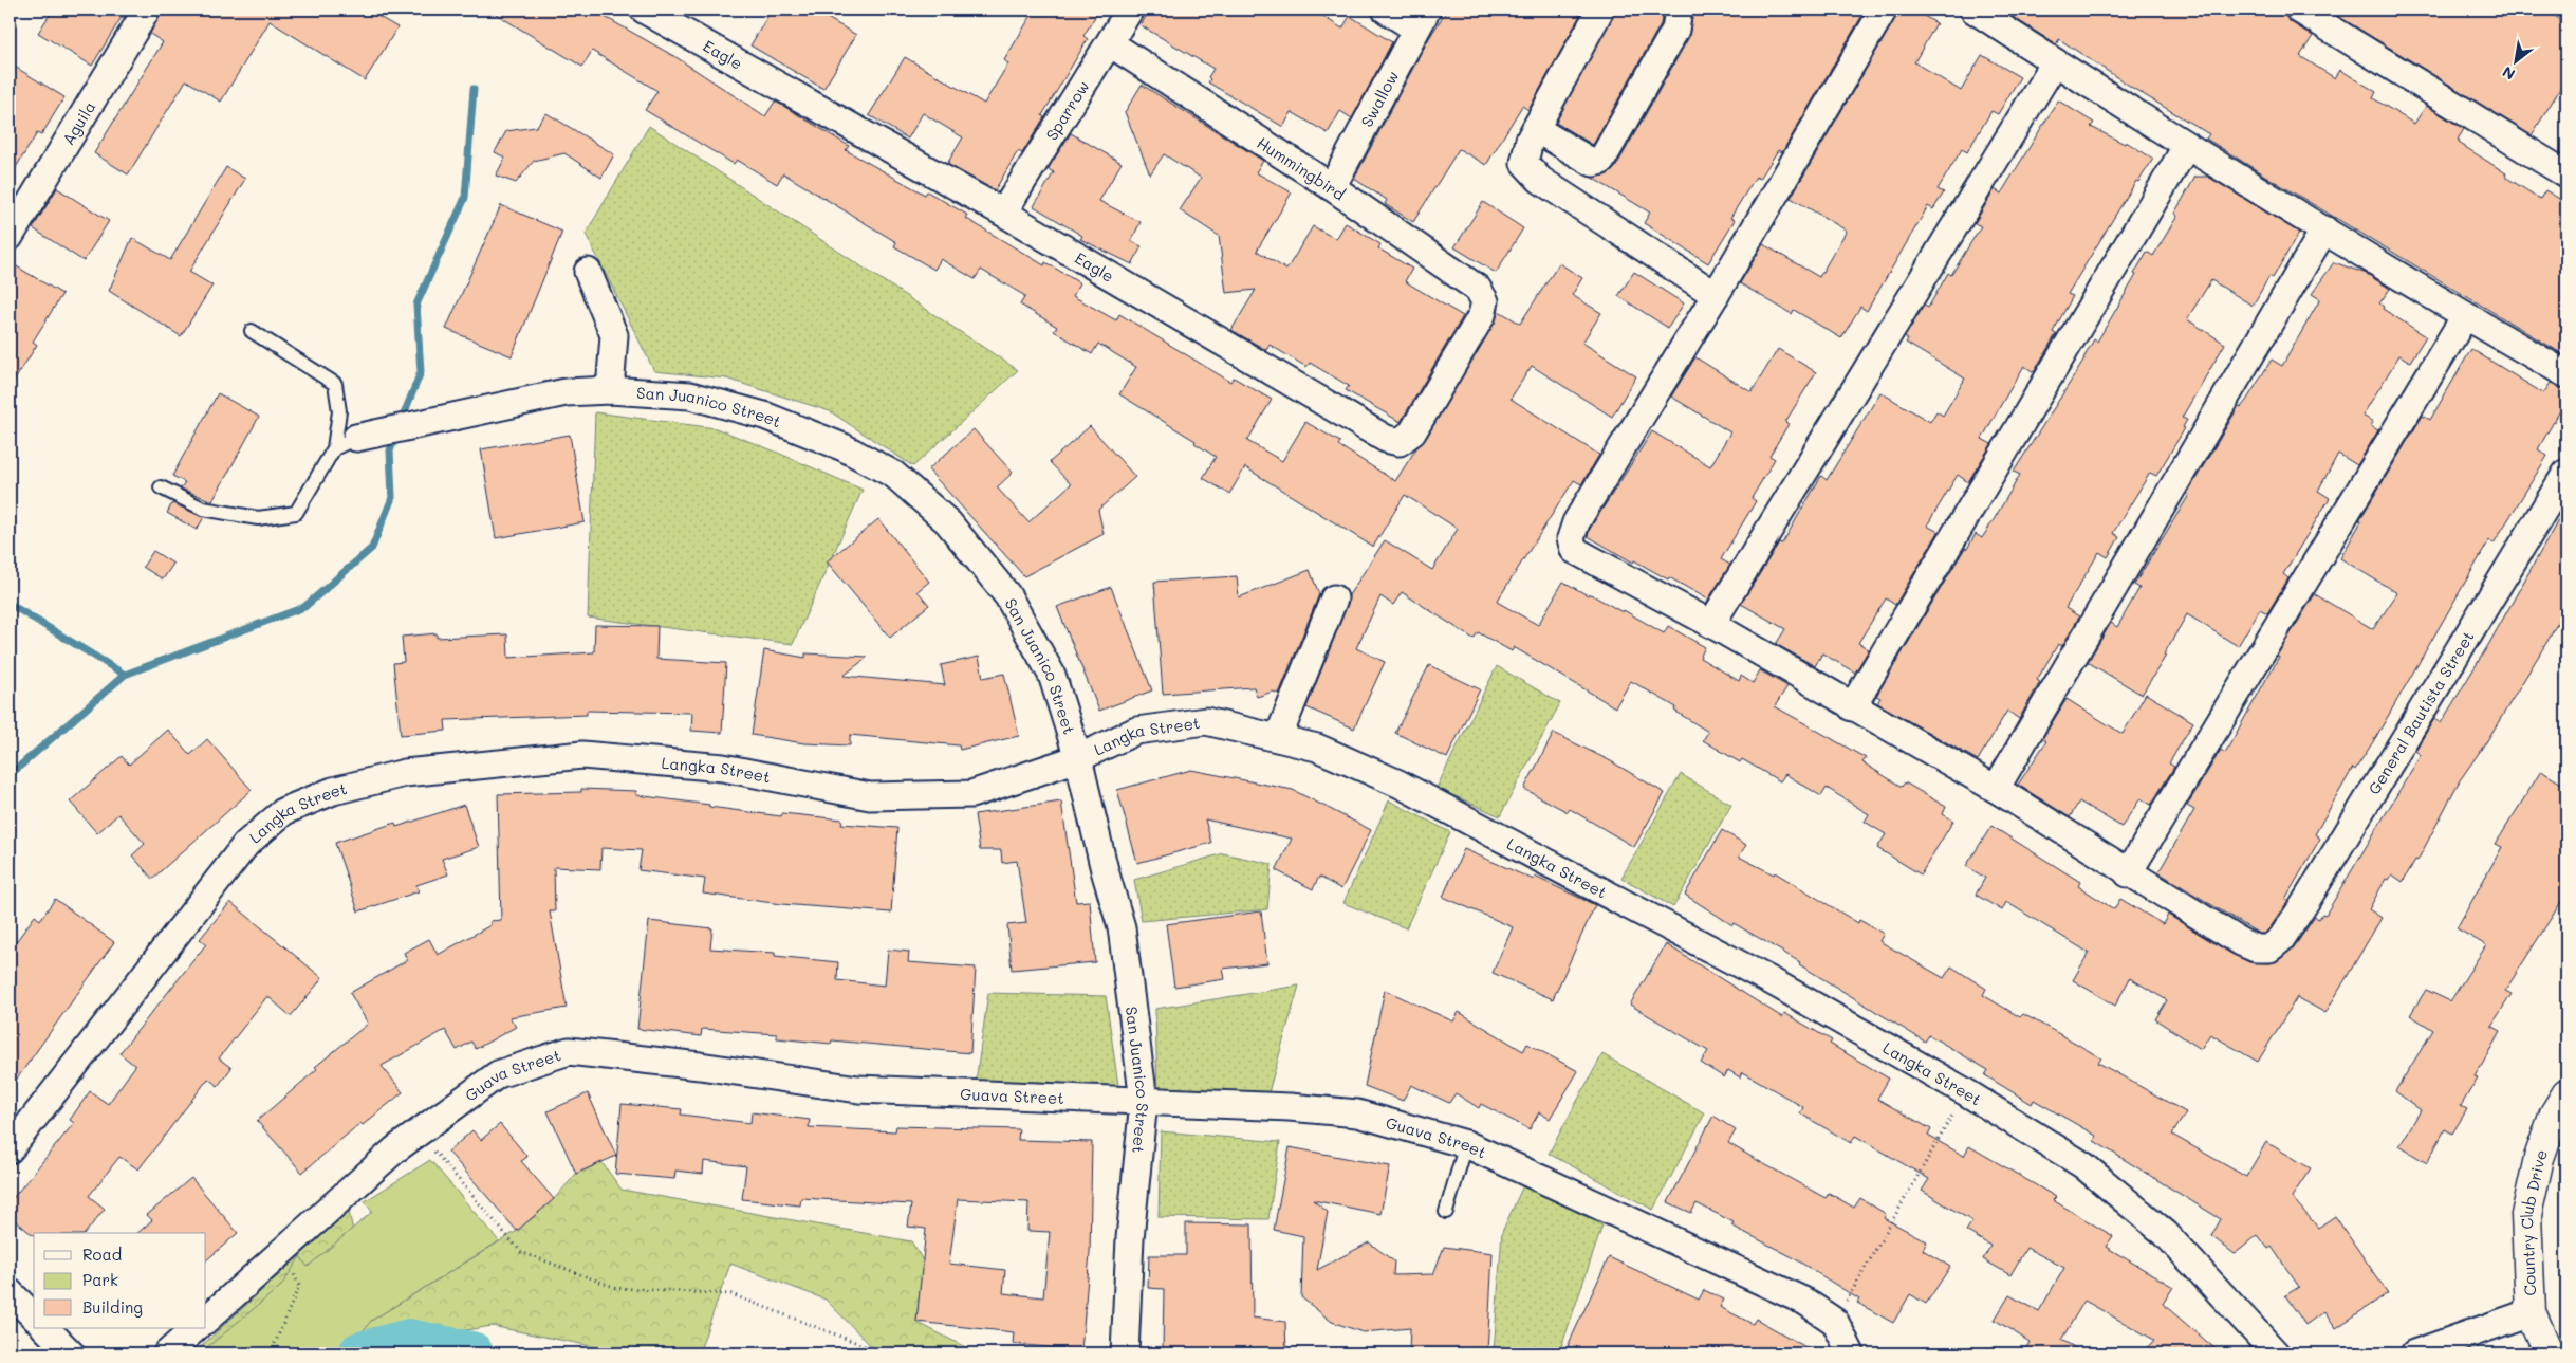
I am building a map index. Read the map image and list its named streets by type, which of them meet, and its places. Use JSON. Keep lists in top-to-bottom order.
{
  "streets": {
    "street": [
      "Eagle",
      "Swallow",
      "Sparrow",
      "Aguila",
      "Hummingbird",
      "San Juanico Street",
      "General Bautista Street",
      "Langka Street",
      "Guava Street",
      "Country Club Drive"
    ]
  },
  "crossings": [
    ["Eagle", "Sparrow"],
    ["Eagle", "Hummingbird"],
    ["Swallow", "Hummingbird"],
    ["Sparrow", "Hummingbird"],
    ["San Juanico Street", "Langka Street"],
    ["San Juanico Street", "Guava Street"]
  ],
  "legend": ["Road", "Park", "Building"],
  "north": "bottom left"
}
